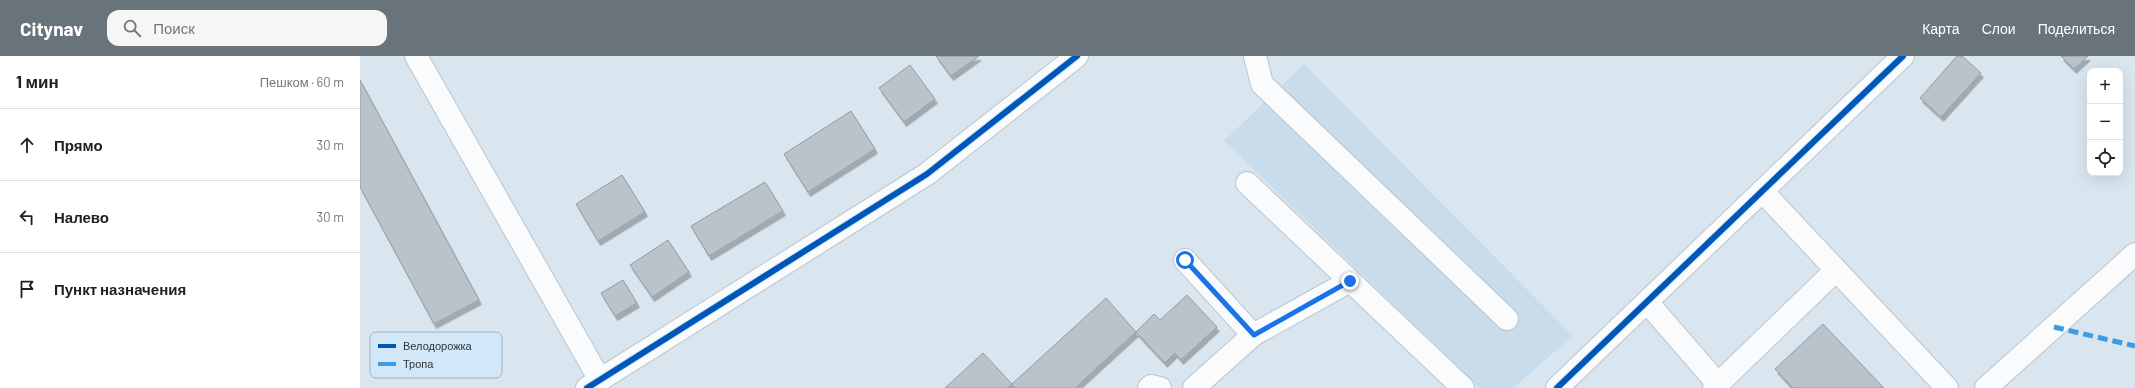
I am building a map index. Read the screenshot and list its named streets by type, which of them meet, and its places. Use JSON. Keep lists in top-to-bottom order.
{
  "legend": ["Велодорожка", "Тропа"],
  "page": {
    "header": "Citynav",
    "search": "Поиск",
    "nav": ["Карта", "Слои", "Поделиться"],
    "heading": ["1 мин", "Пешком · 60 m"],
    "map_buttons": ["+", "−"],
    "list": [
      ["Прямо", "30 m"],
      ["Налево", "30 m"],
      "Пункт назначения"
    ]
  }
}
